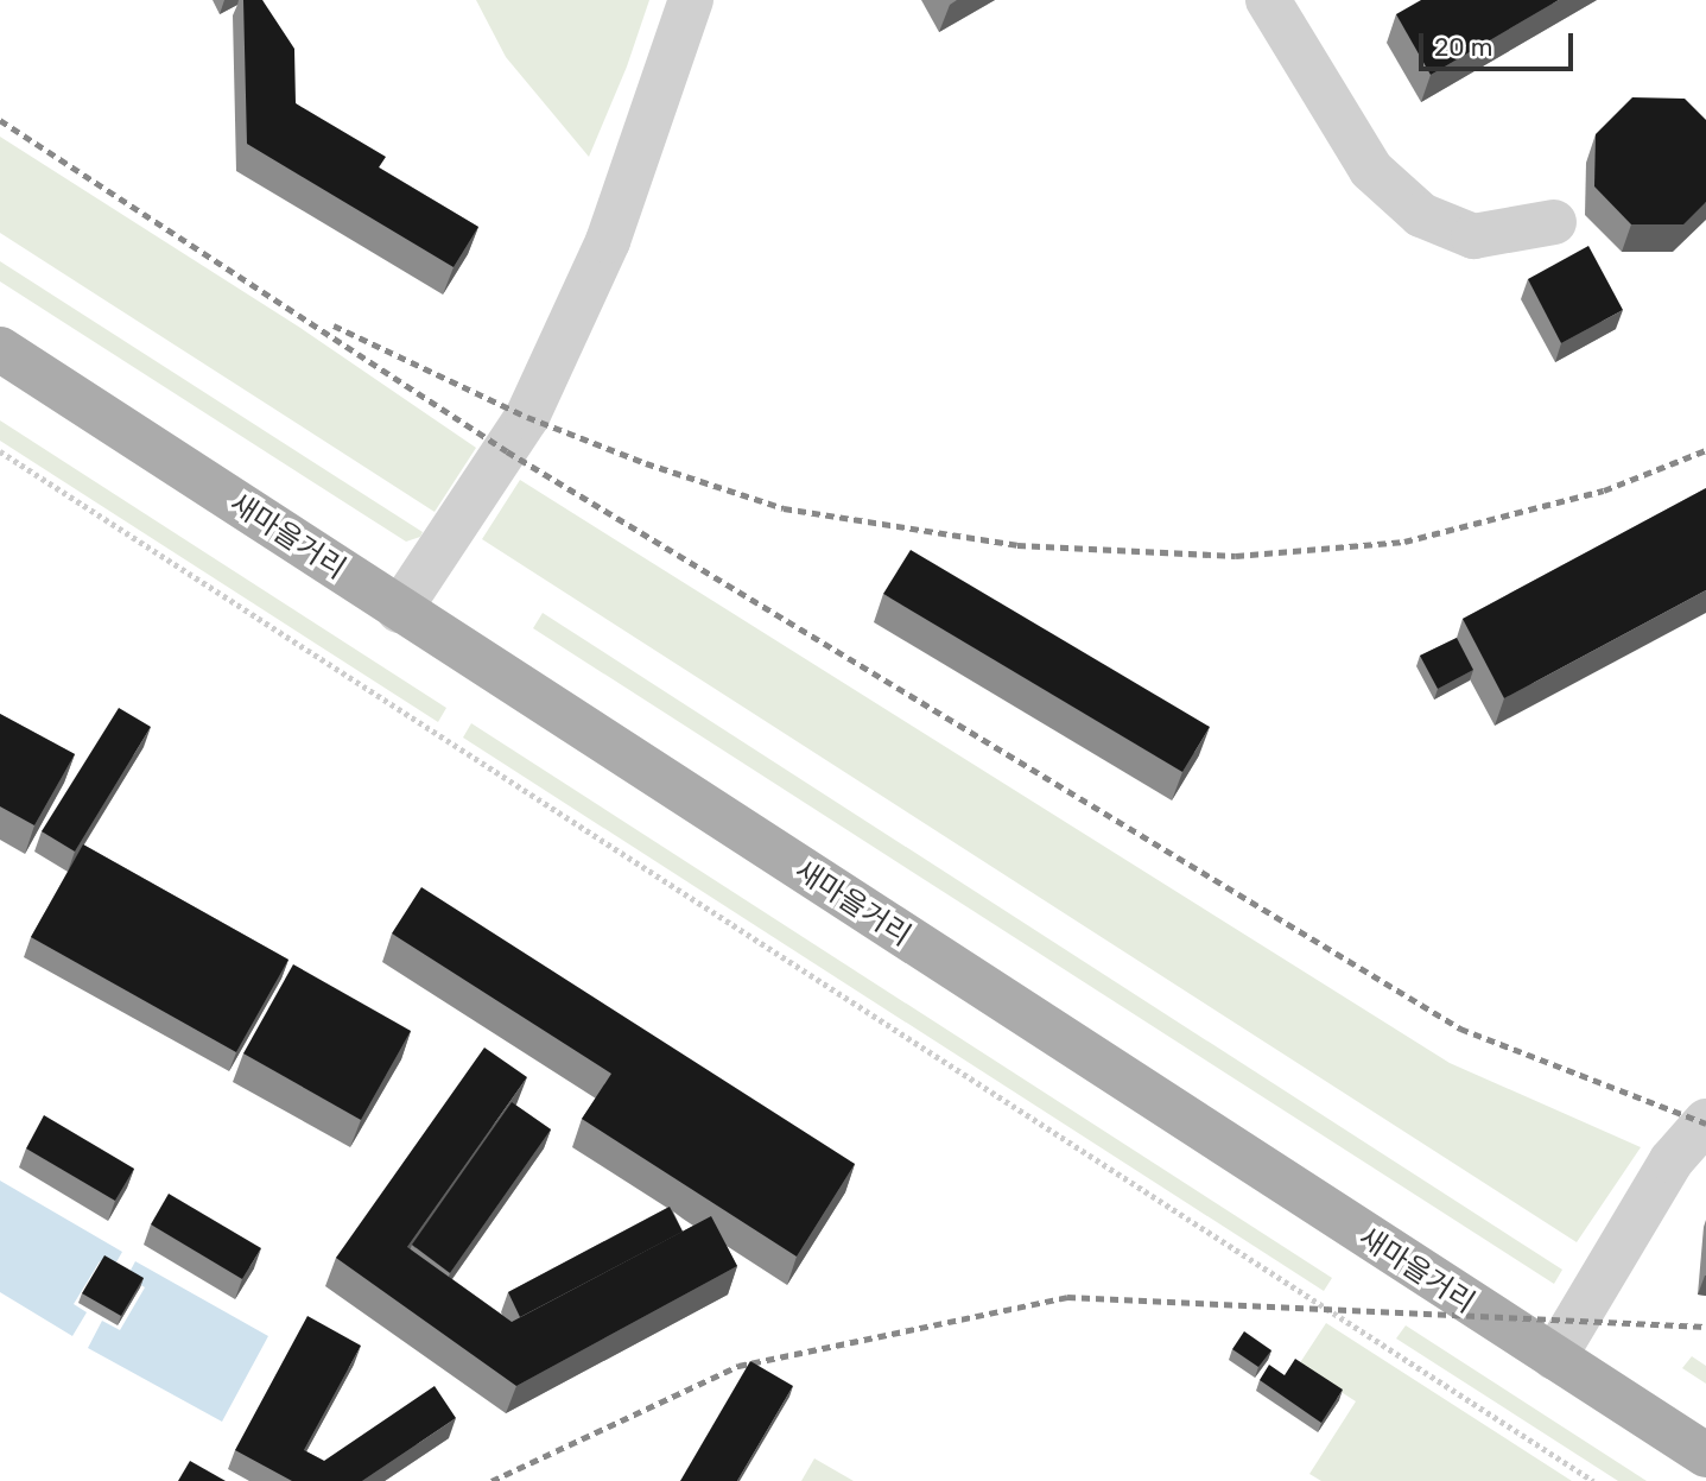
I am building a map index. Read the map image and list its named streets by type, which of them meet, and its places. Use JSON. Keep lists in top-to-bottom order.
{
  "streets": {
    "main road": ["새마을거리"]
  },
  "scale_bar": "20 m"
}
